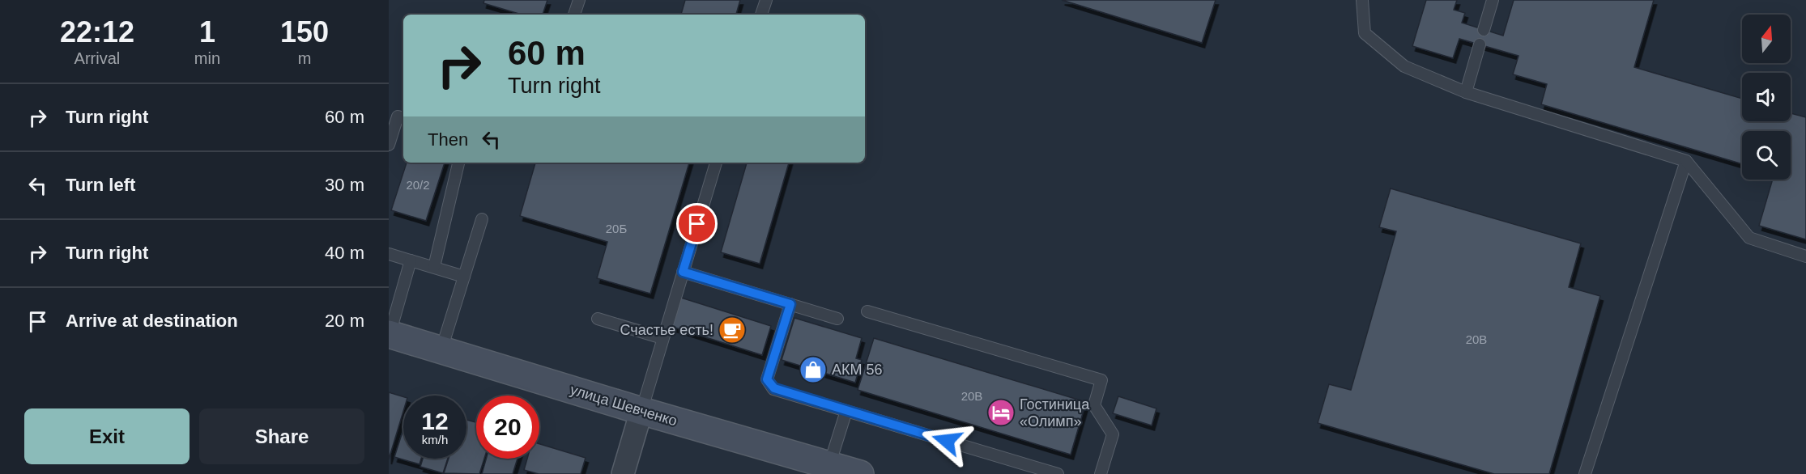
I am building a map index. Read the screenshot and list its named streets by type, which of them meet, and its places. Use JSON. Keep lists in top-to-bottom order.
{
  "streets": {
    "main road": ["улица Шевченко"]
  },
  "places": {
    "cafe": ["Счастье есть!"],
    "shop": ["АКМ 56"],
    "hotel": ["Гостиница «Олимп»"]
  },
  "house_numbers": [
    "20/2",
    "20Б",
    "20В",
    "20В"
  ],
  "north": "top",
  "page": {
    "eta": [
      "22:12",
      "Arrival",
      "1",
      "min",
      "150",
      "m"
    ],
    "turn": ["60 m", "Turn right"],
    "list": [
      {
        "name": "Turn right",
        "value": "60 m"
      },
      {
        "name": "Turn left",
        "value": "30 m"
      },
      {
        "name": "Turn right",
        "value": "40 m"
      },
      {
        "name": "Arrive at destination",
        "value": "20 m"
      }
    ],
    "then": "Then",
    "speed": "12 km/h",
    "limit": "20",
    "buttons": ["Exit", "Share"]
  }
}
